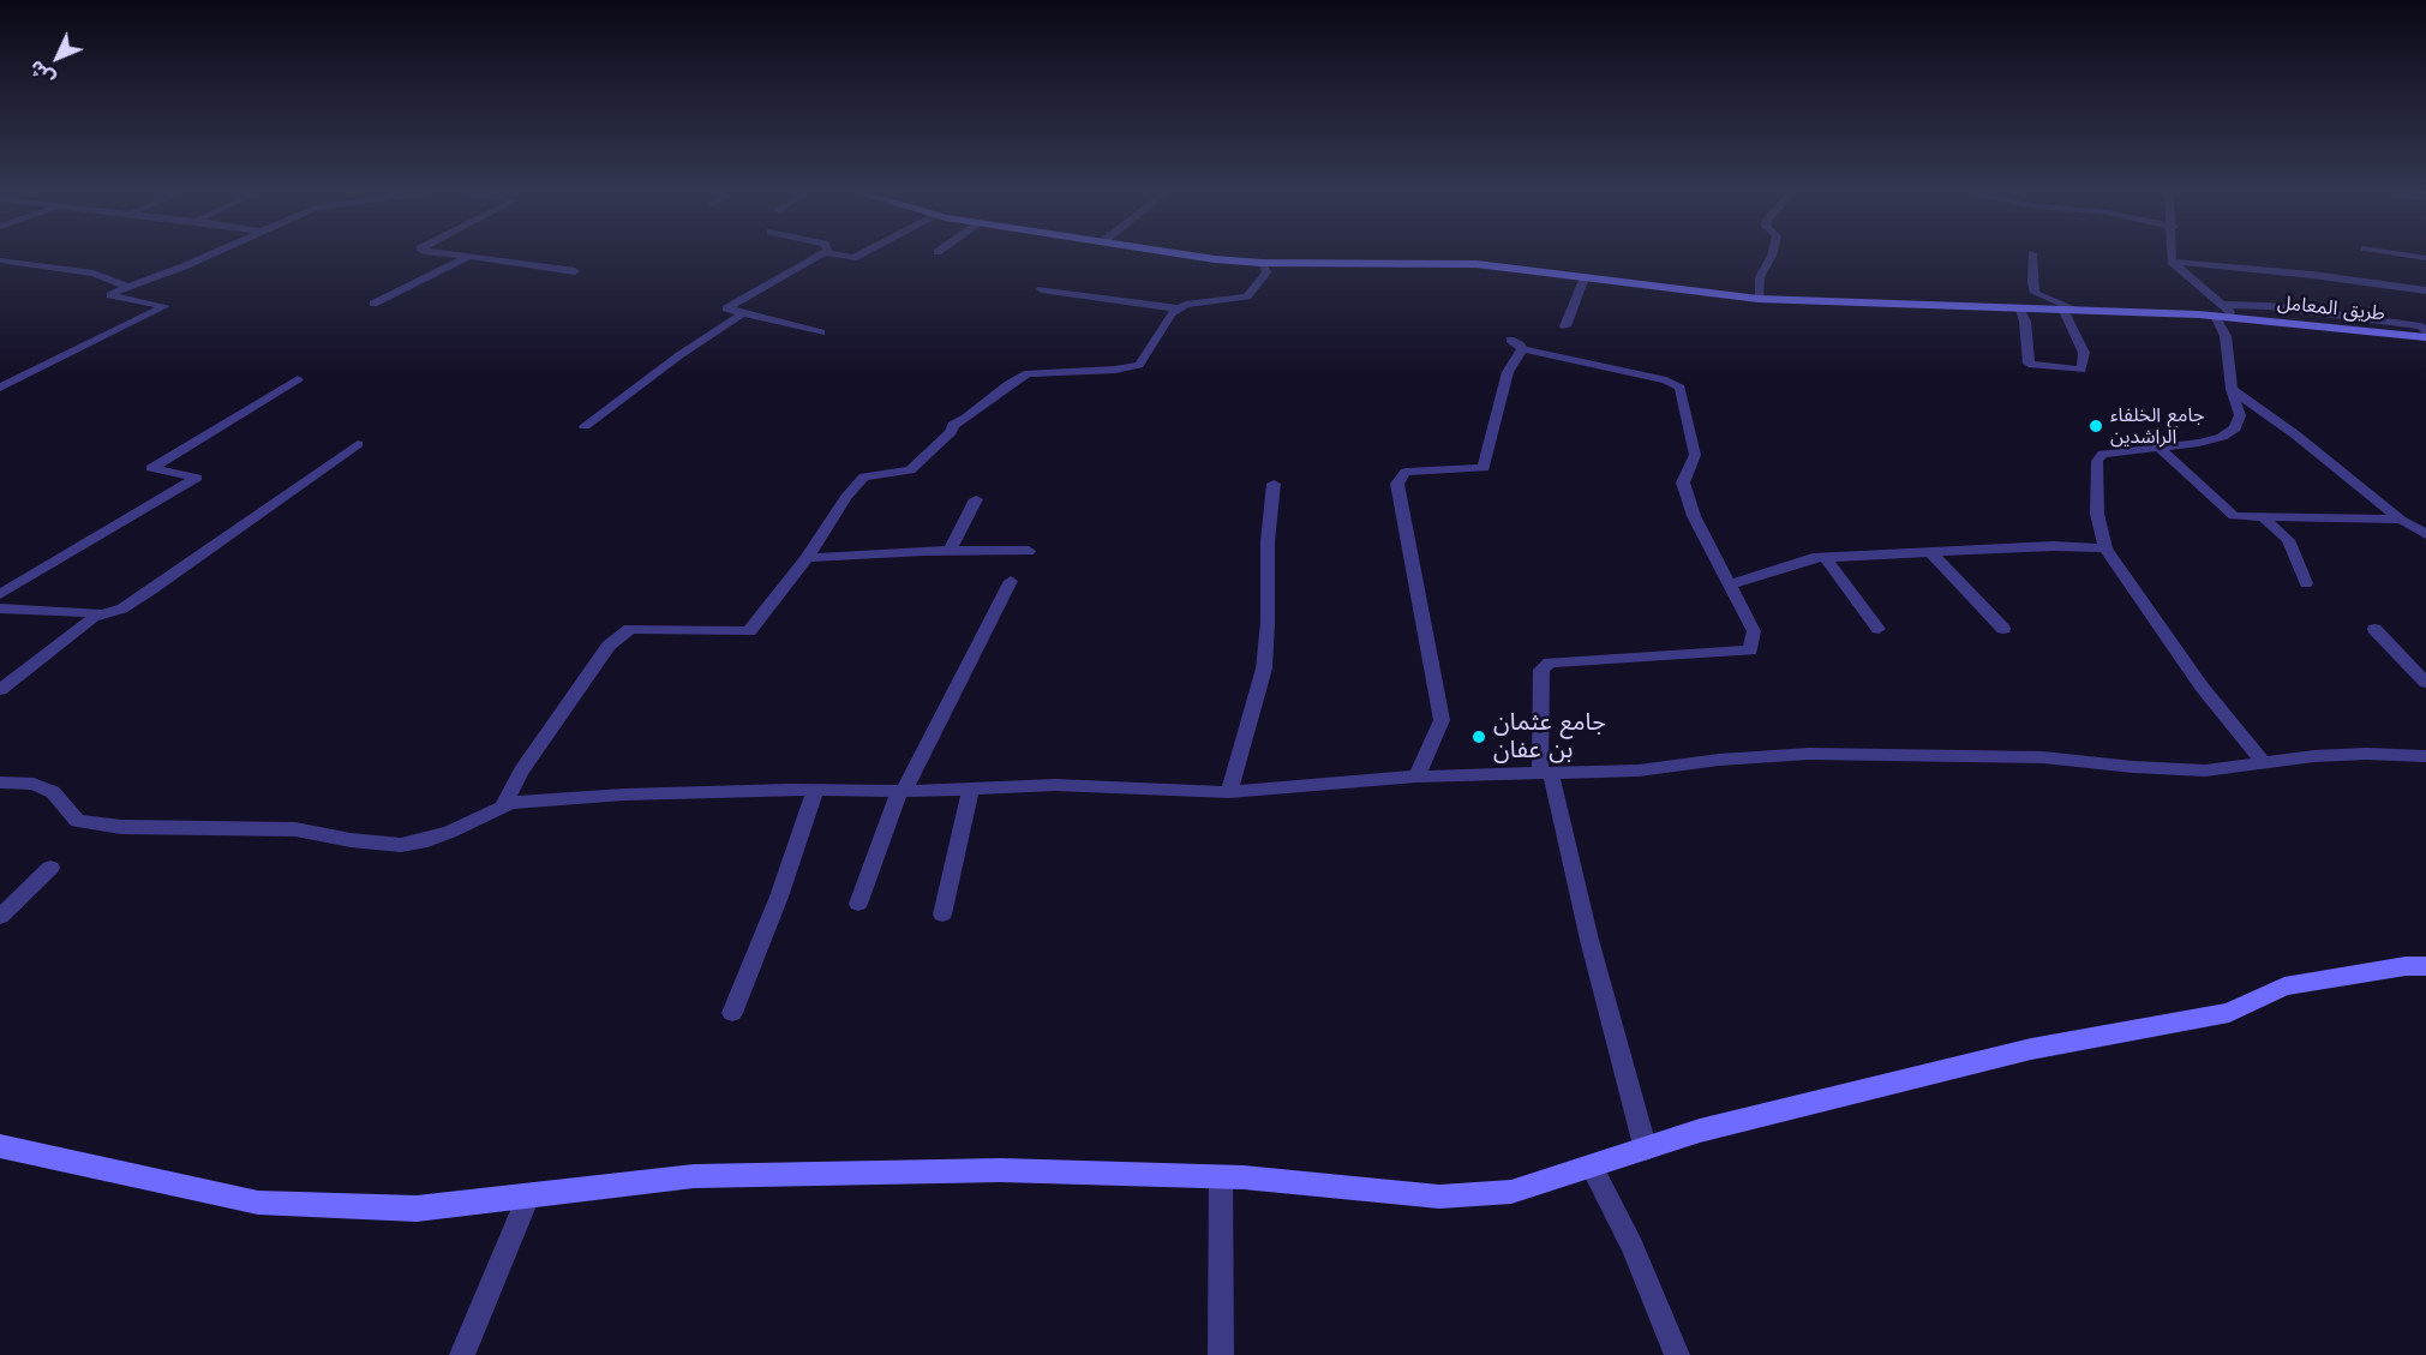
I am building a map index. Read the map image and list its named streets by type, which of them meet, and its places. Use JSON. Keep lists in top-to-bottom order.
{
  "streets": {
    "main road": ["طريق المعامل"]
  },
  "places": ["جامع الخلفاء الراشدين", "جامع عثمان بن عفان"],
  "north": "bottom left"
}
